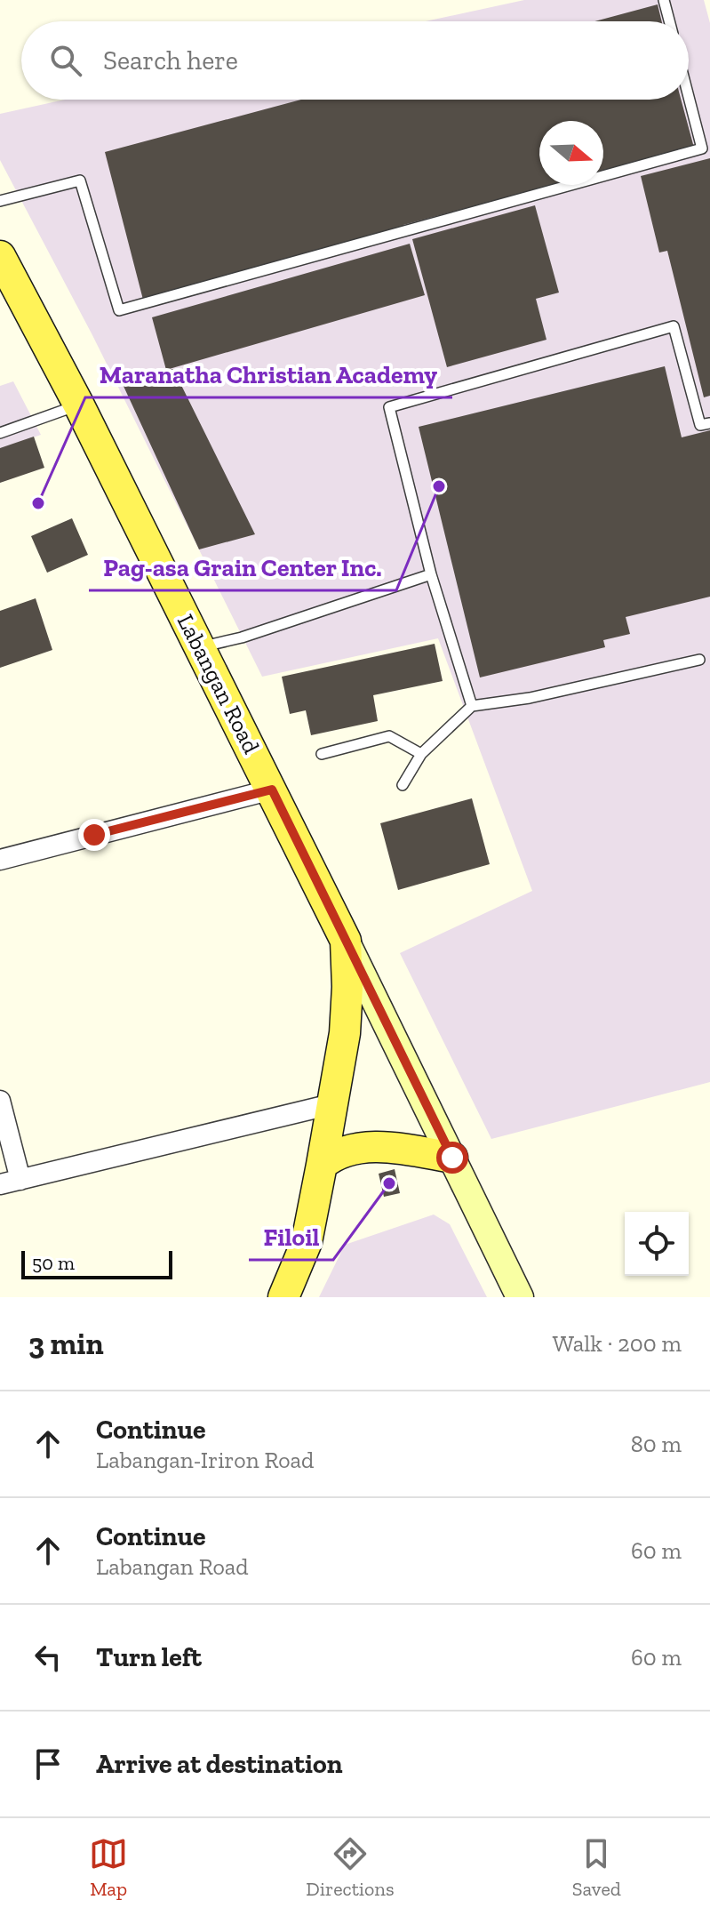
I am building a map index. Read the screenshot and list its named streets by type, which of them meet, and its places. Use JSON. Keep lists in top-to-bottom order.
{
  "streets": {
    "main road": ["Labangan Road"]
  },
  "places": ["Pag-asa Grain Center Inc.", "Maranatha Christian Academy", "Filoil"],
  "scale_bar": "50 m",
  "north": "right",
  "page": {
    "search": "Search here",
    "scale": "50 m",
    "heading": ["3 min", "Walk · 200 m"],
    "list": [
      ["Continue", "Labangan-Iriron Road", "80 m"],
      ["Continue", "Labangan Road", "60 m"],
      ["Turn left", "60 m"],
      "Arrive at destination"
    ],
    "nav": ["Map", "Directions", "Saved"]
  }
}
